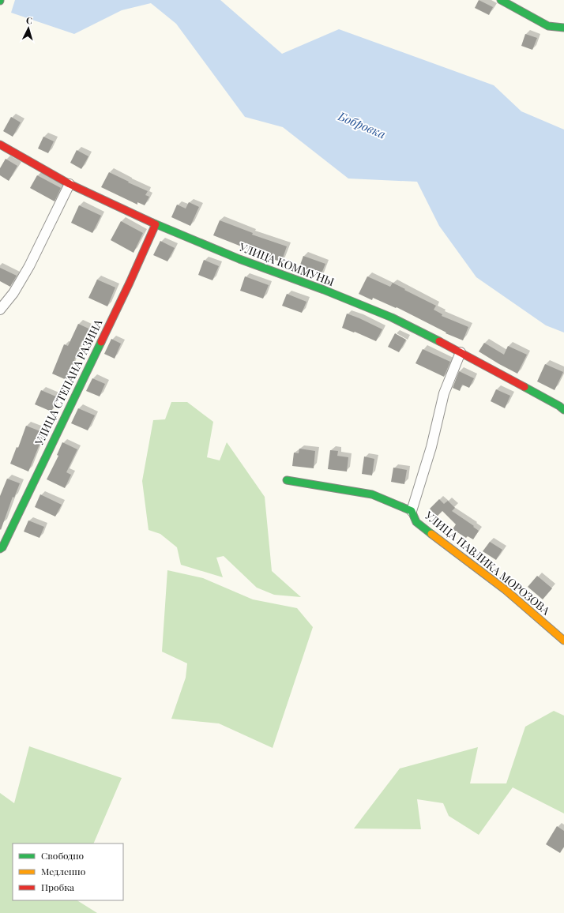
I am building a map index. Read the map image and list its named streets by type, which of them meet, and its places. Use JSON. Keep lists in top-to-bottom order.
{
  "streets": {
    "street": ["УЛИЦА КОММУНЫ", "УЛИЦА СТЕПАНА РАЗИНА", "УЛИЦА ПАВЛИКА МОРОЗОВА"]
  },
  "crossings": [
    ["УЛИЦА КОММУНЫ", "УЛИЦА СТЕПАНА РАЗИНА"]
  ],
  "water": ["Бобровка"],
  "legend": ["Свободно", "Медленно", "Пробка"],
  "north": "top"
}
